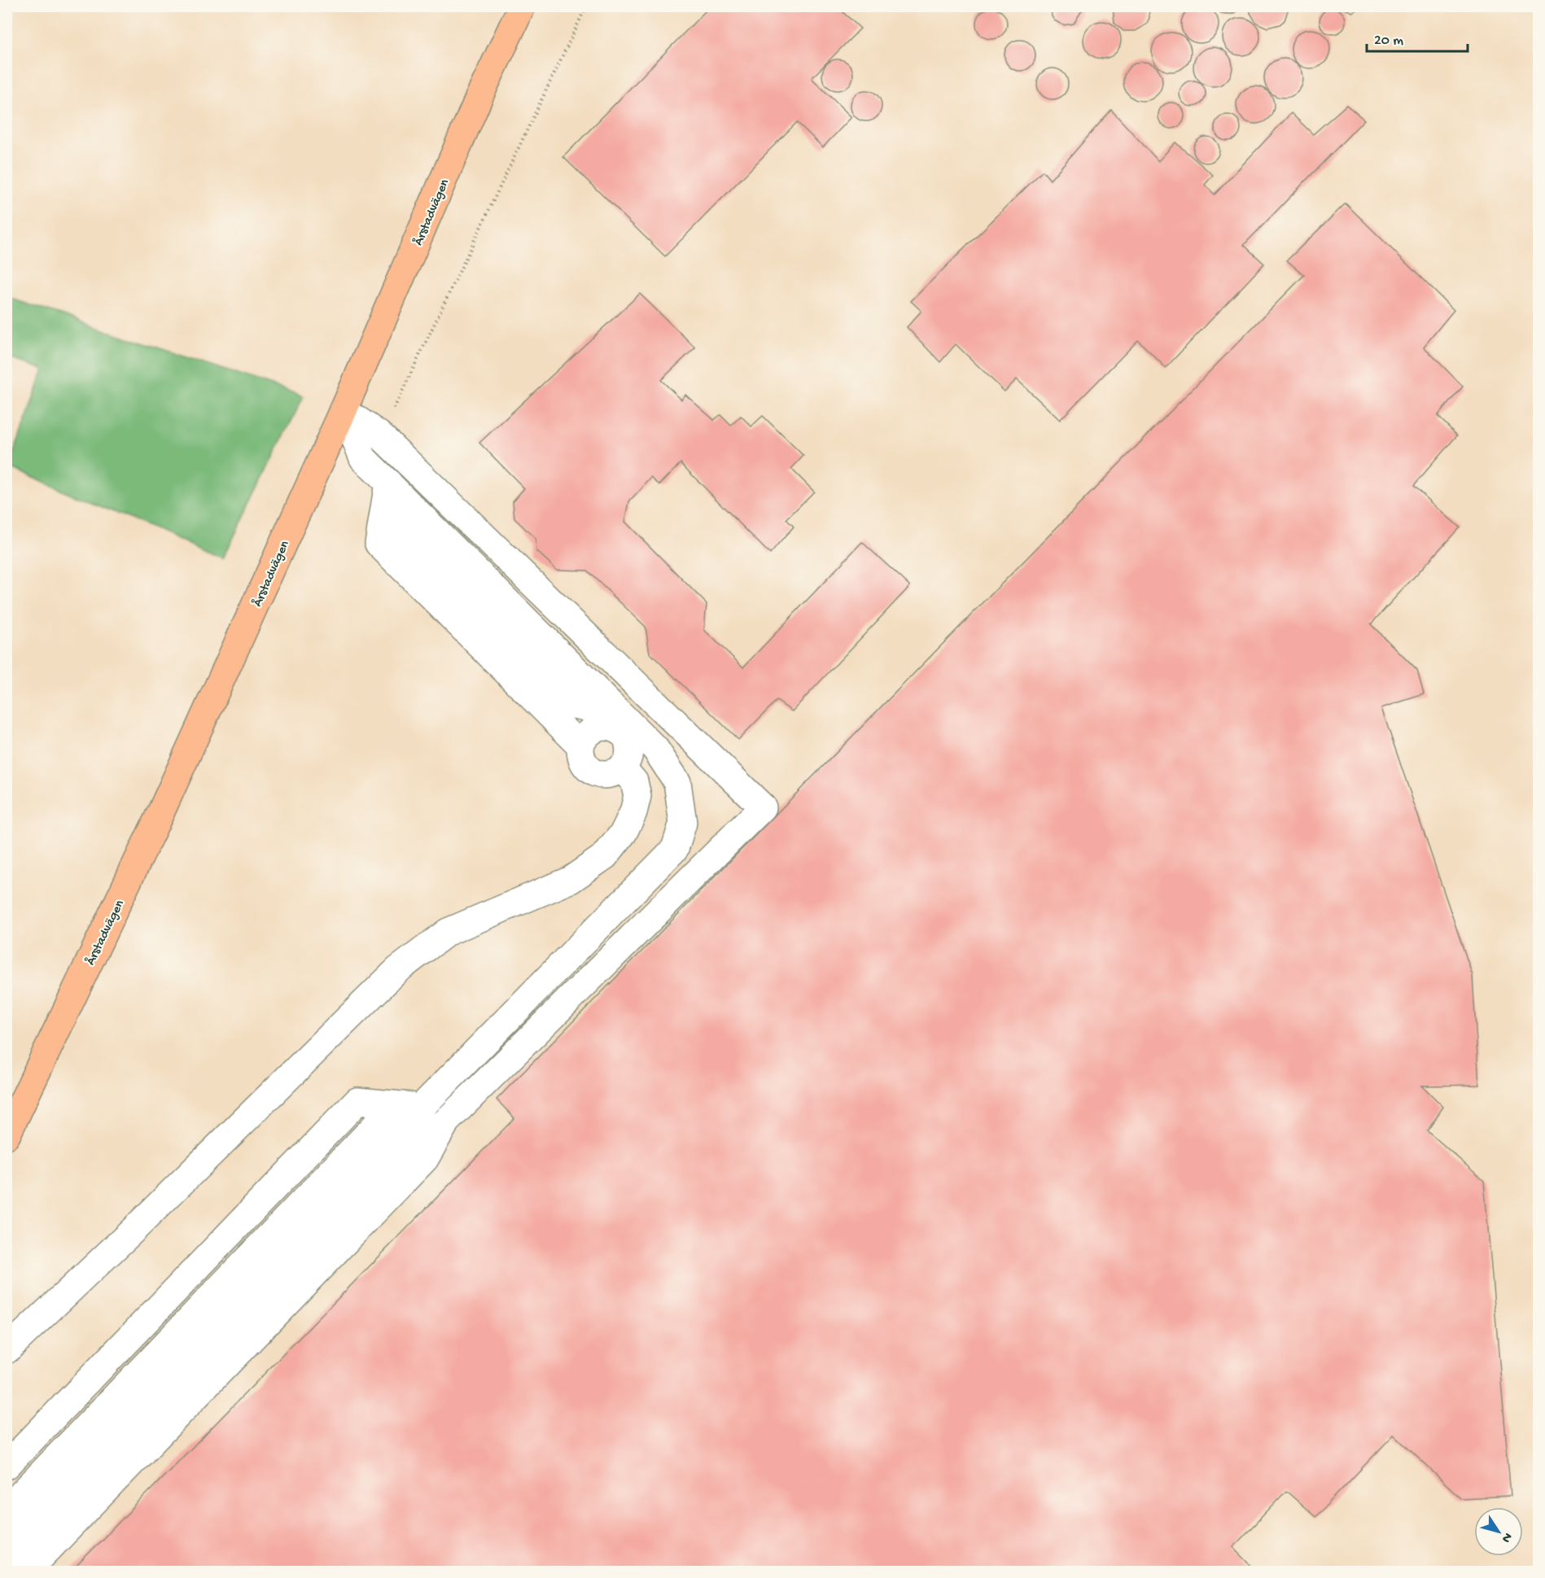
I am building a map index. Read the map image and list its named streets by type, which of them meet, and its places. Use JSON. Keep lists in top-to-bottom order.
{
  "streets": {
    "main road": ["Årstadvägen"]
  },
  "scale_bar": "20 m",
  "north": "bottom right"
}
